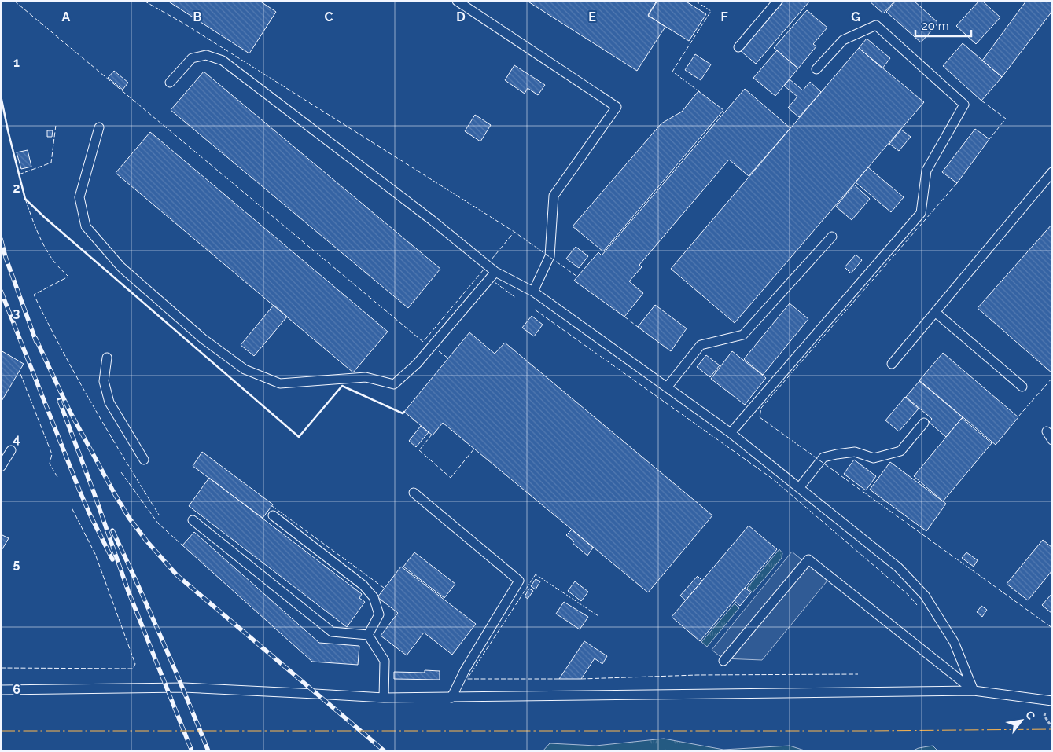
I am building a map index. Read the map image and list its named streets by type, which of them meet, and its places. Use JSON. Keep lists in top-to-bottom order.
{
  "scale_bar": "20 m",
  "north": "top right",
  "grid": {
    "columns": [
      "A",
      "B",
      "C",
      "D",
      "E",
      "F",
      "G"
    ],
    "rows": [
      "1",
      "2",
      "3",
      "4",
      "5",
      "6"
    ]
  }
}
